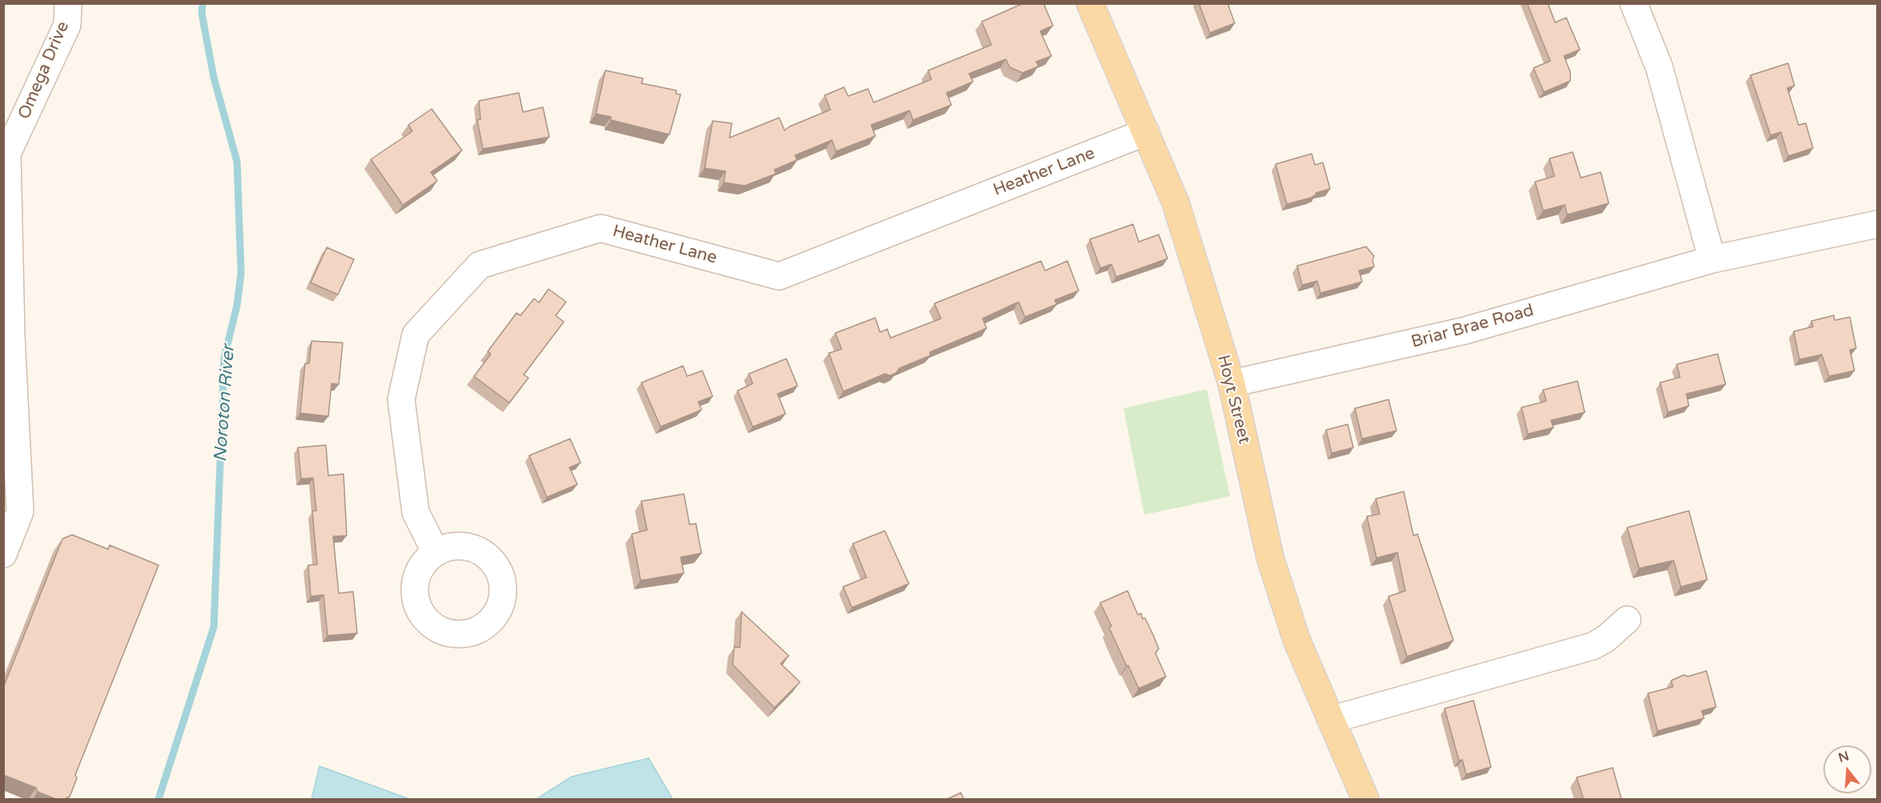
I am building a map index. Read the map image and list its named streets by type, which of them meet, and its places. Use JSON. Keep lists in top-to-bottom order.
{
  "streets": {
    "main road": ["Hoyt Street"],
    "street": ["Omega Drive", "Heather Lane", "Briar Brae Road"]
  },
  "crossings": [
    ["Heather Lane", "Hoyt Street"],
    ["Briar Brae Road", "Hoyt Street"]
  ],
  "water": ["Noroton River"],
  "north": "top"
}
